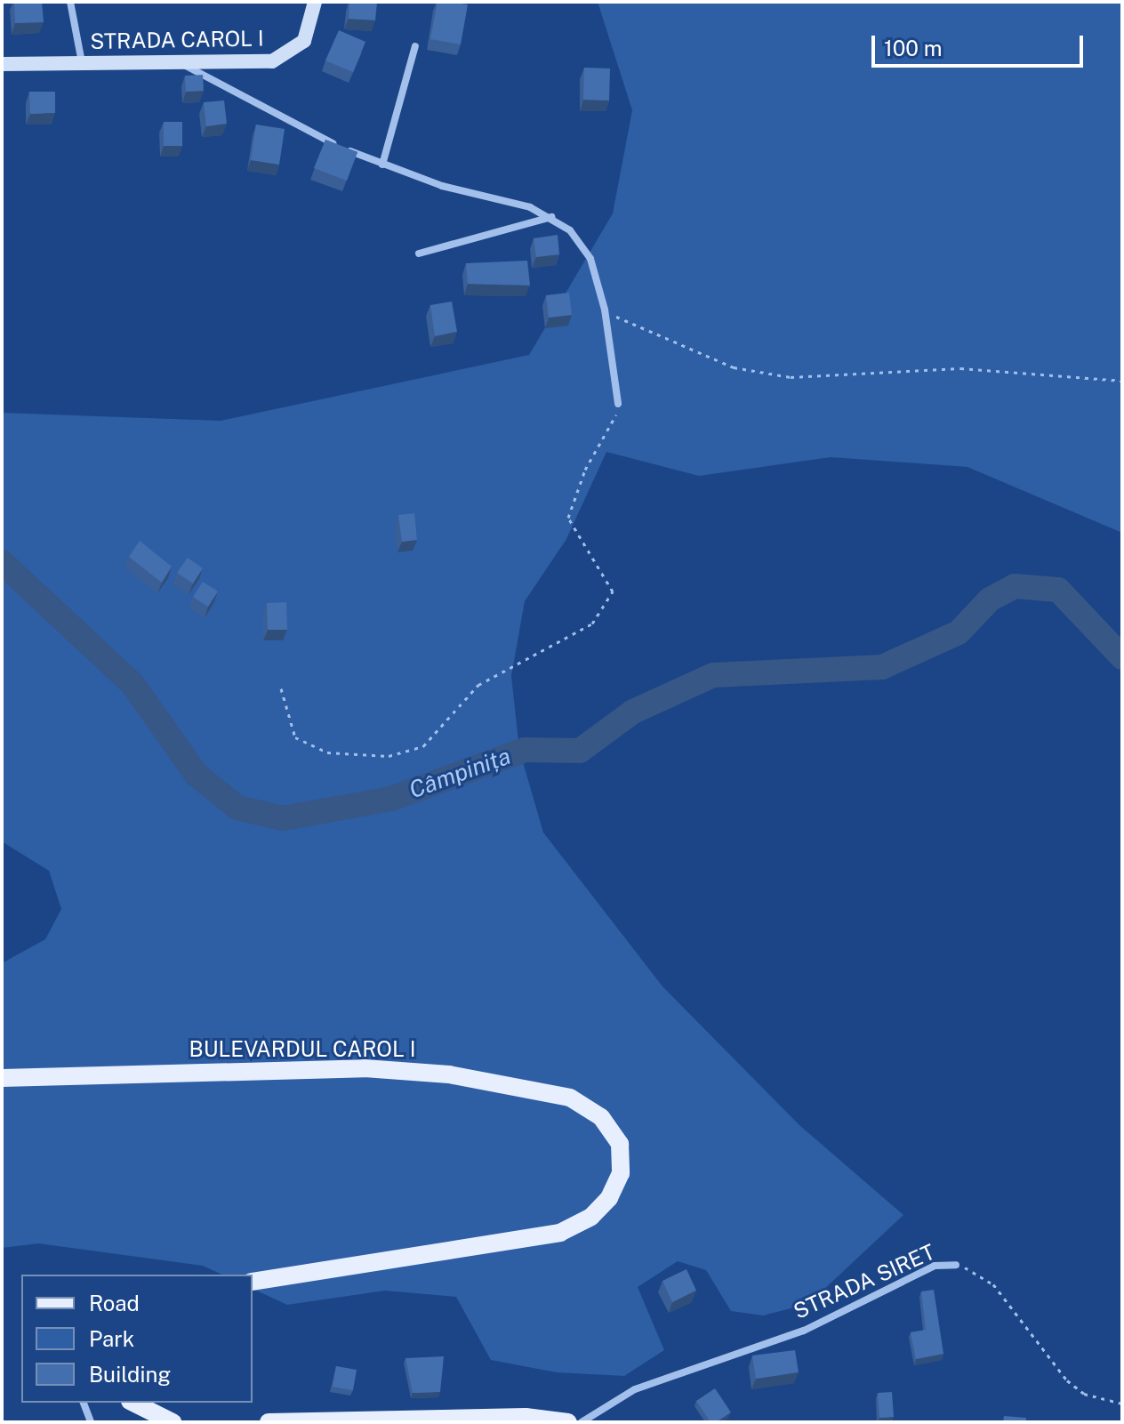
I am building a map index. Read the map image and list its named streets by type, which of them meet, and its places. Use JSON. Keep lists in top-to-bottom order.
{
  "streets": {
    "main road": ["STRADA CAROL I", "BULEVARDUL CAROL I"],
    "street": ["STRADA SIRET"]
  },
  "water": ["Câmpinița"],
  "legend": ["Road", "Park", "Building"],
  "scale_bar": "100 m"
}
